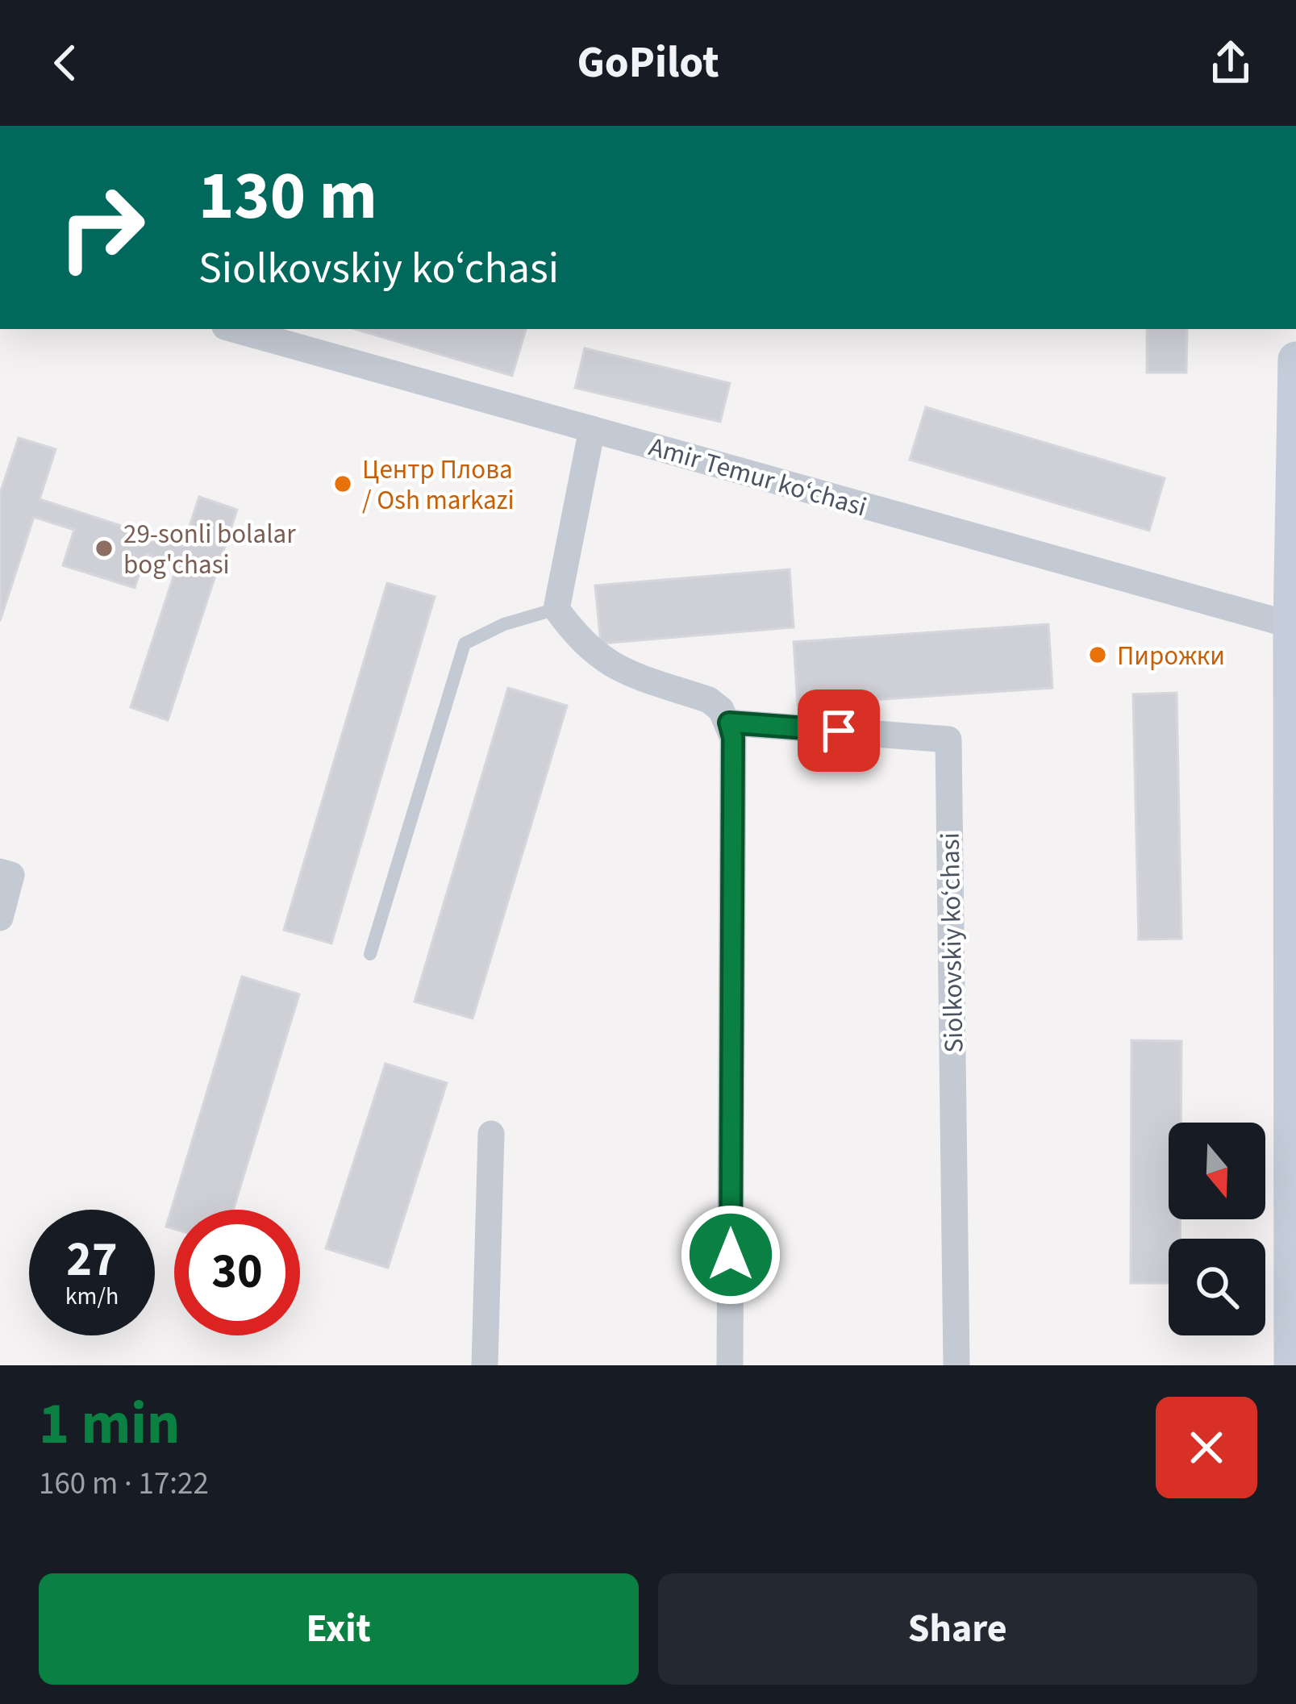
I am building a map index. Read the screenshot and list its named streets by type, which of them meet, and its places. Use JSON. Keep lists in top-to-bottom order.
{
  "streets": {
    "street": ["Amir Temur ko‘chasi", "Siolkovskiy ko‘chasi"]
  },
  "places": ["Центр Плова / Osh markazi", "29-sonli bolalar bog'chasi", "Пирожки"],
  "north": "bottom",
  "page": {
    "header": "GoPilot",
    "turn": ["130 m", "Siolkovskiy ko‘chasi"],
    "speed": "27 km/h",
    "limit": "30",
    "heading": ["1 min", "160 m · 17:22"],
    "buttons": ["Exit", "Share"]
  }
}
